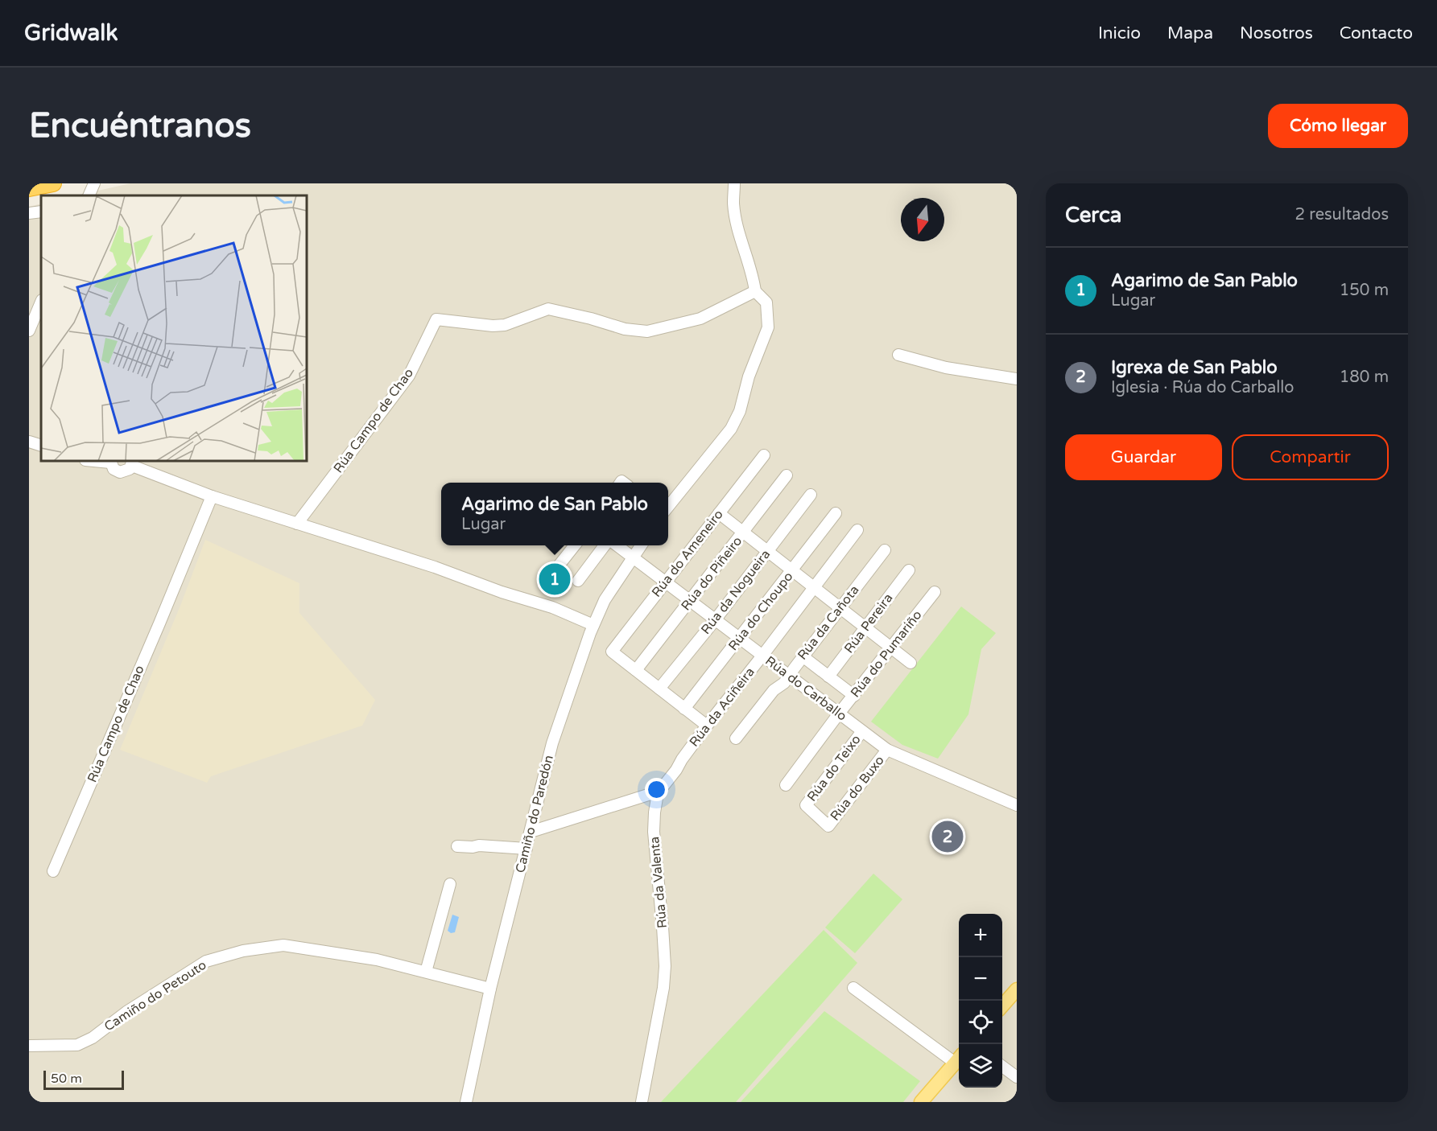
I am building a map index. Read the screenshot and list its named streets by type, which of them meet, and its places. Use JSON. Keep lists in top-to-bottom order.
{
  "streets": {
    "street": [
      "Rúa Campo de Chao",
      "Rúa do Ameneiro",
      "Rúa do Piñeiro",
      "Rúa da Nogueira",
      "Rúa do Choupo",
      "Rúa da Cañota",
      "Rúa Pereira",
      "Rúa do Pumariño",
      "Rúa do Carballo",
      "Rúa da Aciñeira",
      "Rúa do Teixo",
      "Rúa do Buxo",
      "Camiño do Paredón",
      "Rúa da Valenta",
      "Camiño do Petouto"
    ]
  },
  "crossings": [
    ["Rúa do Ameneiro", "Rúa do Piñeiro"],
    ["Rúa do Ameneiro", "Rúa do Carballo"],
    ["Rúa do Piñeiro", "Rúa do Carballo"],
    ["Rúa da Nogueira", "Rúa do Carballo"],
    ["Rúa do Choupo", "Rúa do Carballo"],
    ["Rúa da Cañota", "Rúa do Carballo"],
    ["Rúa Pereira", "Rúa do Carballo"],
    ["Rúa do Pumariño", "Rúa do Carballo"],
    ["Rúa do Carballo", "Rúa da Aciñeira"],
    ["Rúa do Carballo", "Rúa do Teixo"],
    ["Rúa do Carballo", "Rúa do Buxo"],
    ["Rúa do Carballo", "Camiño do Paredón"],
    ["Rúa da Aciñeira", "Rúa da Valenta"],
    ["Rúa do Teixo", "Rúa do Buxo"],
    ["Camiño do Paredón", "Camiño do Petouto"]
  ],
  "scale_bar": "50 m",
  "north": "bottom",
  "page": {
    "header": "Gridwalk",
    "nav": [
      "Inicio",
      "Mapa",
      "Nosotros",
      "Contacto"
    ],
    "buttons": [
      "Cómo llegar",
      ["Guardar", "Compartir"]
    ],
    "title": "Encuéntranos",
    "heading": ["Cerca", "2 resultados"],
    "list": [
      {
        "mark": "1",
        "name": "Agarimo de San Pablo",
        "note": "Lugar",
        "value": "150 m"
      },
      {
        "mark": "2",
        "name": "Igrexa de San Pablo",
        "note": "Iglesia · Rúa do Carballo",
        "value": "180 m"
      }
    ],
    "popup": ["Agarimo de San Pablo", "Lugar"],
    "pins": ["1", "2"],
    "map_buttons": ["+", "−"],
    "scale": "50 m"
  }
}
